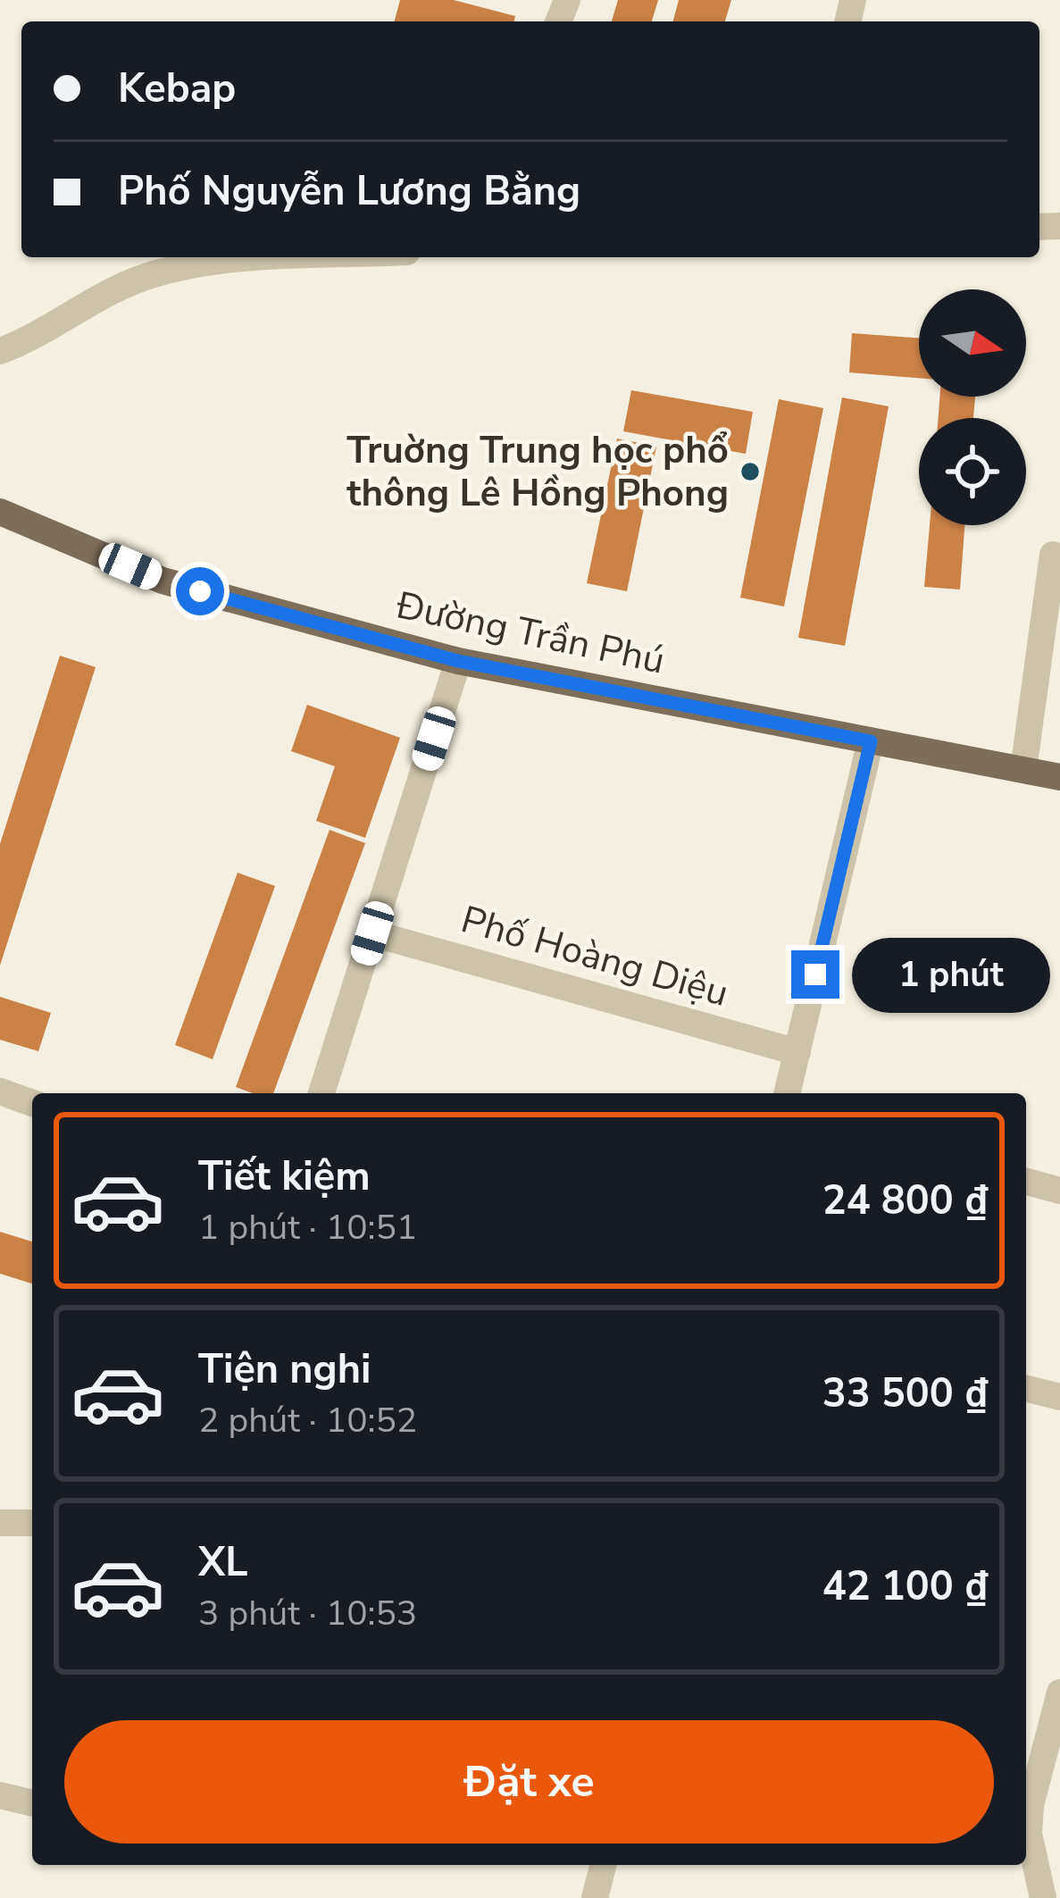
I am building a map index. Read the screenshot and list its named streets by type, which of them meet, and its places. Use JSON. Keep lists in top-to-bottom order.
{
  "streets": {
    "main road": ["Đường Trần Phú"],
    "street": ["Phố Hoàng Diệu"]
  },
  "places": ["Truờng Trung học phổ thông Lê Hồng Phong"],
  "north": "right",
  "page": {
    "banner": ["Kebap", "Phố Nguyễn Lương Bằng"],
    "bubble": "1 phút",
    "list": [
      {
        "name": "Tiết kiệm",
        "note": "1 phút · 10:51",
        "value": "24 800 ₫"
      },
      {
        "name": "Tiện nghi",
        "note": "2 phút · 10:52",
        "value": "33 500 ₫"
      },
      {
        "name": "XL",
        "note": "3 phút · 10:53",
        "value": "42 100 ₫"
      }
    ],
    "buttons": "Đặt xe"
  }
}
